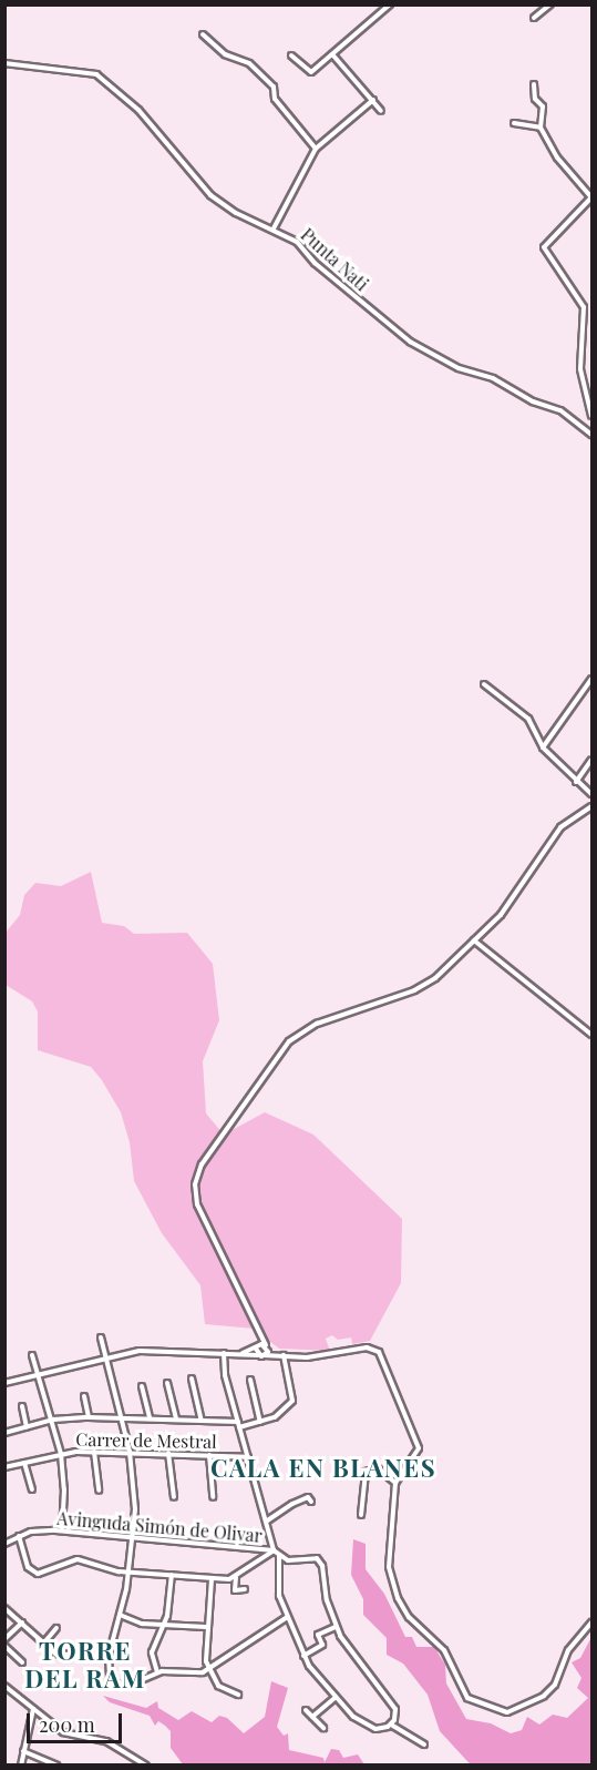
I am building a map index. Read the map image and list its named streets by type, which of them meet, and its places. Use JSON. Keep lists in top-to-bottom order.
{
  "streets": {
    "street": ["Punta Nati", "Carrer de Mestral", "Avinguda Simón de Olivar"]
  },
  "districts": ["CALA EN BLANES", "TORRE DEL RAM"],
  "scale_bar": "200 m"
}
